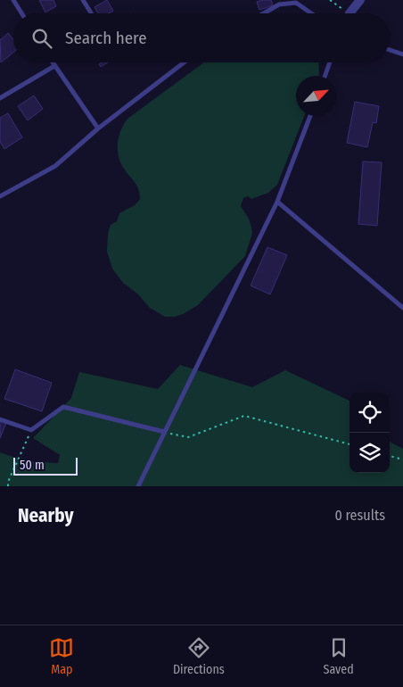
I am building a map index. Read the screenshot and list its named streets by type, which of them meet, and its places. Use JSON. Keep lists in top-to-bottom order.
{
  "scale_bar": "50 m",
  "north": "top right",
  "page": {
    "search": "Search here",
    "scale": "50 m",
    "heading": ["Nearby", "0 results"],
    "nav": ["Map", "Directions", "Saved"]
  }
}
